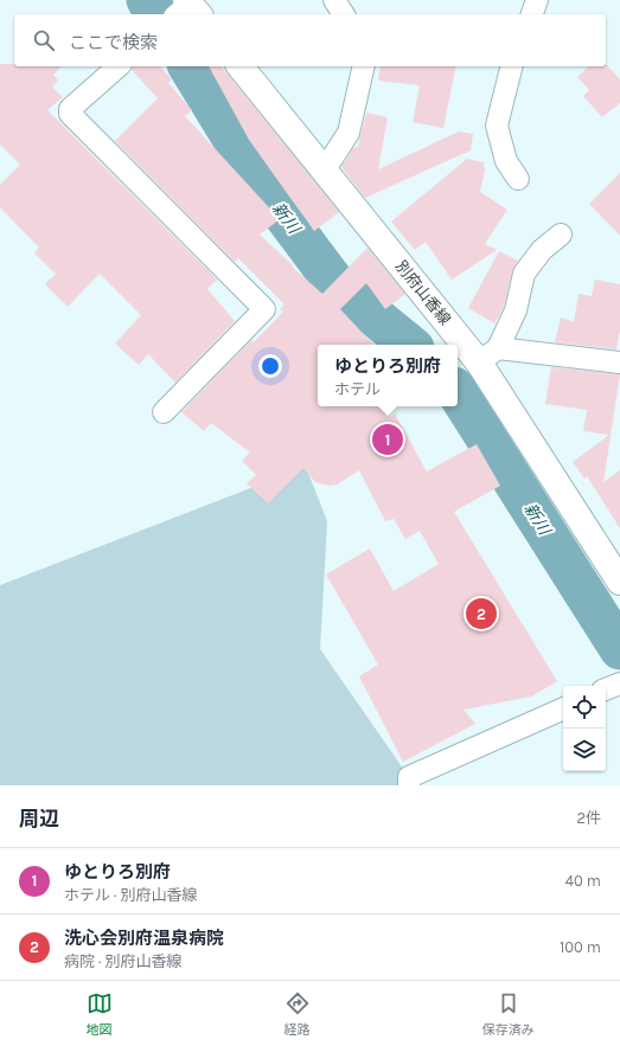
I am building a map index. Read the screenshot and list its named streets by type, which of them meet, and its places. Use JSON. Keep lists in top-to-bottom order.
{
  "streets": {
    "main road": ["別府山香線"]
  },
  "water": ["新川"],
  "page": {
    "search": "ここで検索",
    "popup": ["ゆとりろ別府", "ホテル"],
    "pins": ["1", "2"],
    "heading": ["周辺", "2件"],
    "list": [
      {
        "mark": "1",
        "name": "ゆとりろ別府",
        "note": "ホテル · 別府山香線",
        "value": "40 m"
      },
      {
        "mark": "2",
        "name": "洗心会別府温泉病院",
        "note": "病院 · 別府山香線",
        "value": "100 m"
      }
    ],
    "nav": ["地図", "経路", "保存済み"]
  }
}
